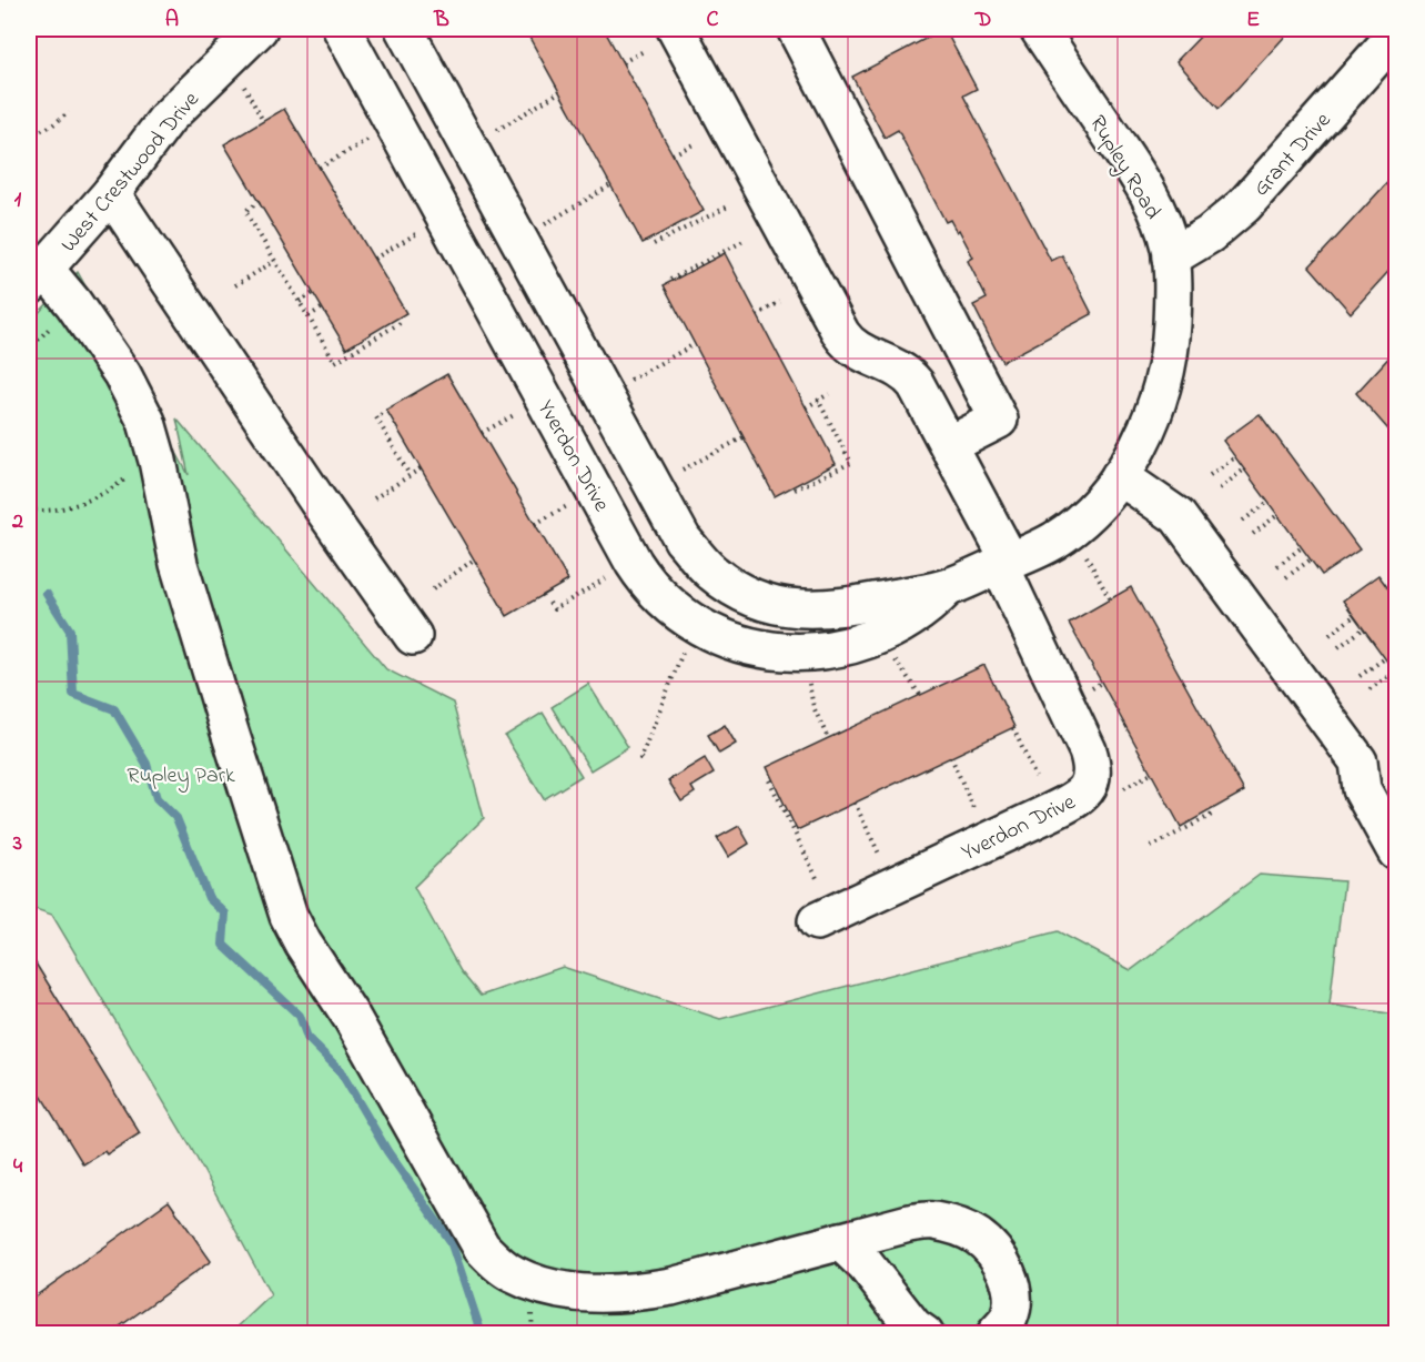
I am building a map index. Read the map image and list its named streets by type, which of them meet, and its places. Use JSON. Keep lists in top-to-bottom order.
{
  "streets": {
    "street": [
      "Grant Drive",
      "Rupley Road",
      "West Crestwood Drive",
      "Yverdon Drive"
    ]
  },
  "crossings": [
    ["Grant Drive", "Rupley Road"],
    ["Rupley Road", "Yverdon Drive"]
  ],
  "parks": ["Rupley Park"],
  "grid": {
    "columns": [
      "A",
      "B",
      "C",
      "D",
      "E"
    ],
    "rows": [
      "1",
      "2",
      "3",
      "4"
    ]
  }
}
